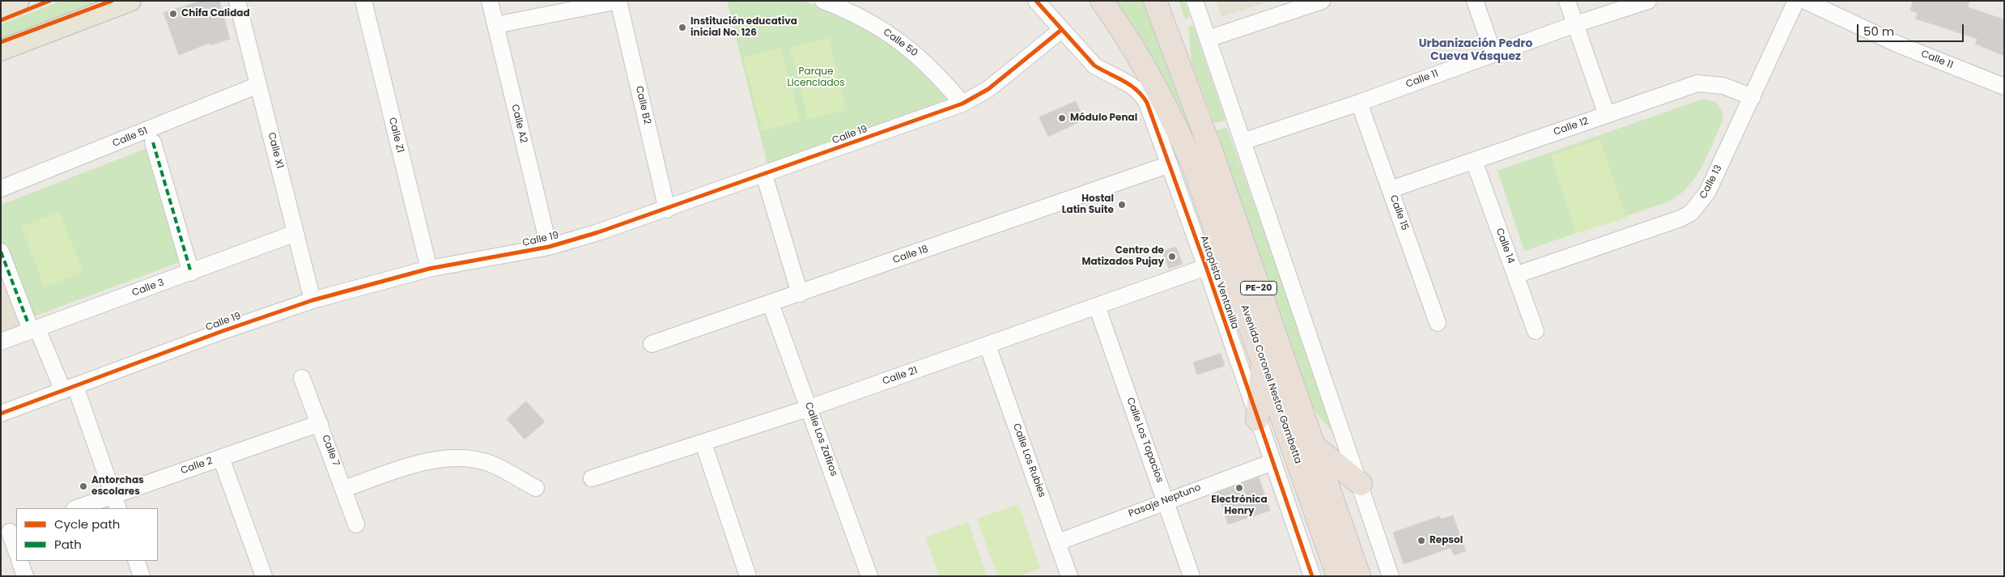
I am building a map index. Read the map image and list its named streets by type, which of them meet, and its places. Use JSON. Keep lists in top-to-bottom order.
{
  "streets": {
    "highway": ["PE-20", "Avenida Coronel Nestor Gambetta"],
    "street": [
      "Calle 50",
      "Calle 11",
      "Calle B2",
      "Calle A2",
      "Calle 12",
      "Calle Z1",
      "Calle 19",
      "Calle 51",
      "Calle X1",
      "Calle 13",
      "Calle 15",
      "Calle 14",
      "Calle 18",
      "Autopista Ventanilla",
      "Calle 3",
      "Calle 21",
      "Calle Los Zafiros",
      "Calle Los Topacios",
      "Calle 7",
      "Calle Los Rubies",
      "Calle 2",
      "Pasaje Neptuno"
    ]
  },
  "crossings": [
    ["Calle 50", "Calle 19"],
    ["Calle 11", "Calle 15"],
    ["Calle B2", "Calle 19"],
    ["Calle A2", "Calle 19"],
    ["Calle 12", "Calle 13"],
    ["Calle 12", "Calle 15"],
    ["Calle 12", "Calle 14"],
    ["Calle Z1", "Calle 19"],
    ["Calle 19", "Calle X1"],
    ["Calle 19", "Autopista Ventanilla"],
    ["Calle 51", "Calle X1"],
    ["Calle X1", "Calle 3"],
    ["Calle 13", "Calle 14"],
    ["Calle 18", "Autopista Ventanilla"],
    ["Calle 18", "Calle Los Zafiros"],
    ["Autopista Ventanilla", "Calle 21"],
    ["Autopista Ventanilla", "Pasaje Neptuno"],
    ["Calle 21", "Calle Los Zafiros"],
    ["Calle 21", "Calle Los Topacios"],
    ["Calle 21", "Calle Los Rubies"],
    ["Calle Los Topacios", "Pasaje Neptuno"],
    ["Calle 7", "Calle 2"],
    ["Calle Los Rubies", "Pasaje Neptuno"]
  ],
  "districts": ["Urbanización Pedro Cueva Vásquez"],
  "parks": ["Parque Licenciados"],
  "places": [
    "Chifa Calidad",
    "Institución educativa inicial No. 126",
    "Módulo Penal",
    "Hostal Latin Suite",
    "Centro de Matizados Pujay",
    "Antorchas escolares",
    "Electrónica Henry",
    "Repsol"
  ],
  "legend": ["Cycle path", "Path"],
  "scale_bar": "50 m"
}
